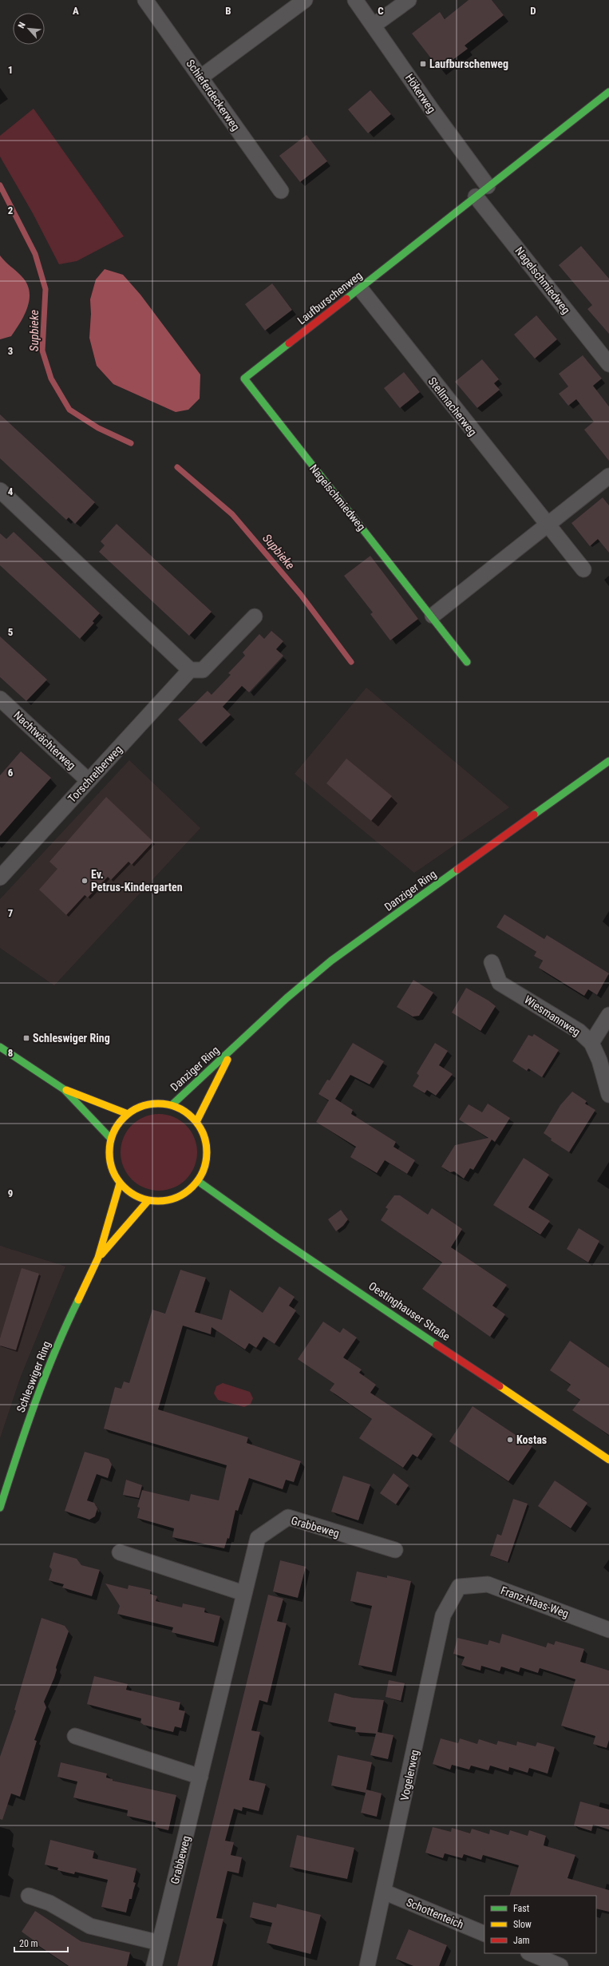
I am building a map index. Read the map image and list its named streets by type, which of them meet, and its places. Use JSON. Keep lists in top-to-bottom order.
{
  "streets": {
    "street": [
      "Hökerweg",
      "Schieferdeckerweg",
      "Nagelschmiedweg",
      "Laufburschenweg",
      "Stellmacherweg",
      "Nachtwächterweg",
      "Torschreiberweg",
      "Danziger Ring",
      "Wiesmannweg",
      "Oestinghauser Straße",
      "Schleswiger Ring",
      "Grabbeweg",
      "Franz-Haas-Weg",
      "Vogelerweg",
      "Schottenteich"
    ]
  },
  "crossings": [
    ["Hökerweg", "Laufburschenweg"],
    ["Nagelschmiedweg", "Laufburschenweg"],
    ["Laufburschenweg", "Stellmacherweg"],
    ["Nachtwächterweg", "Torschreiberweg"],
    ["Danziger Ring", "Oestinghauser Straße"],
    ["Danziger Ring", "Schleswiger Ring"],
    ["Oestinghauser Straße", "Schleswiger Ring"],
    ["Franz-Haas-Weg", "Vogelerweg"],
    ["Vogelerweg", "Schottenteich"]
  ],
  "water": ["Supbieke"],
  "places": {
    "transit": ["Laufburschenweg", "Schleswiger Ring"],
    "other": ["Ev. Petrus-Kindergarten", "Kostas"]
  },
  "legend": ["Fast", "Slow", "Jam"],
  "scale_bar": "20 m",
  "north": "top left",
  "grid": {
    "columns": [
      "A",
      "B",
      "C",
      "D"
    ],
    "rows": [
      "1",
      "2",
      "3",
      "4",
      "5",
      "6",
      "7",
      "8",
      "9"
    ]
  }
}
